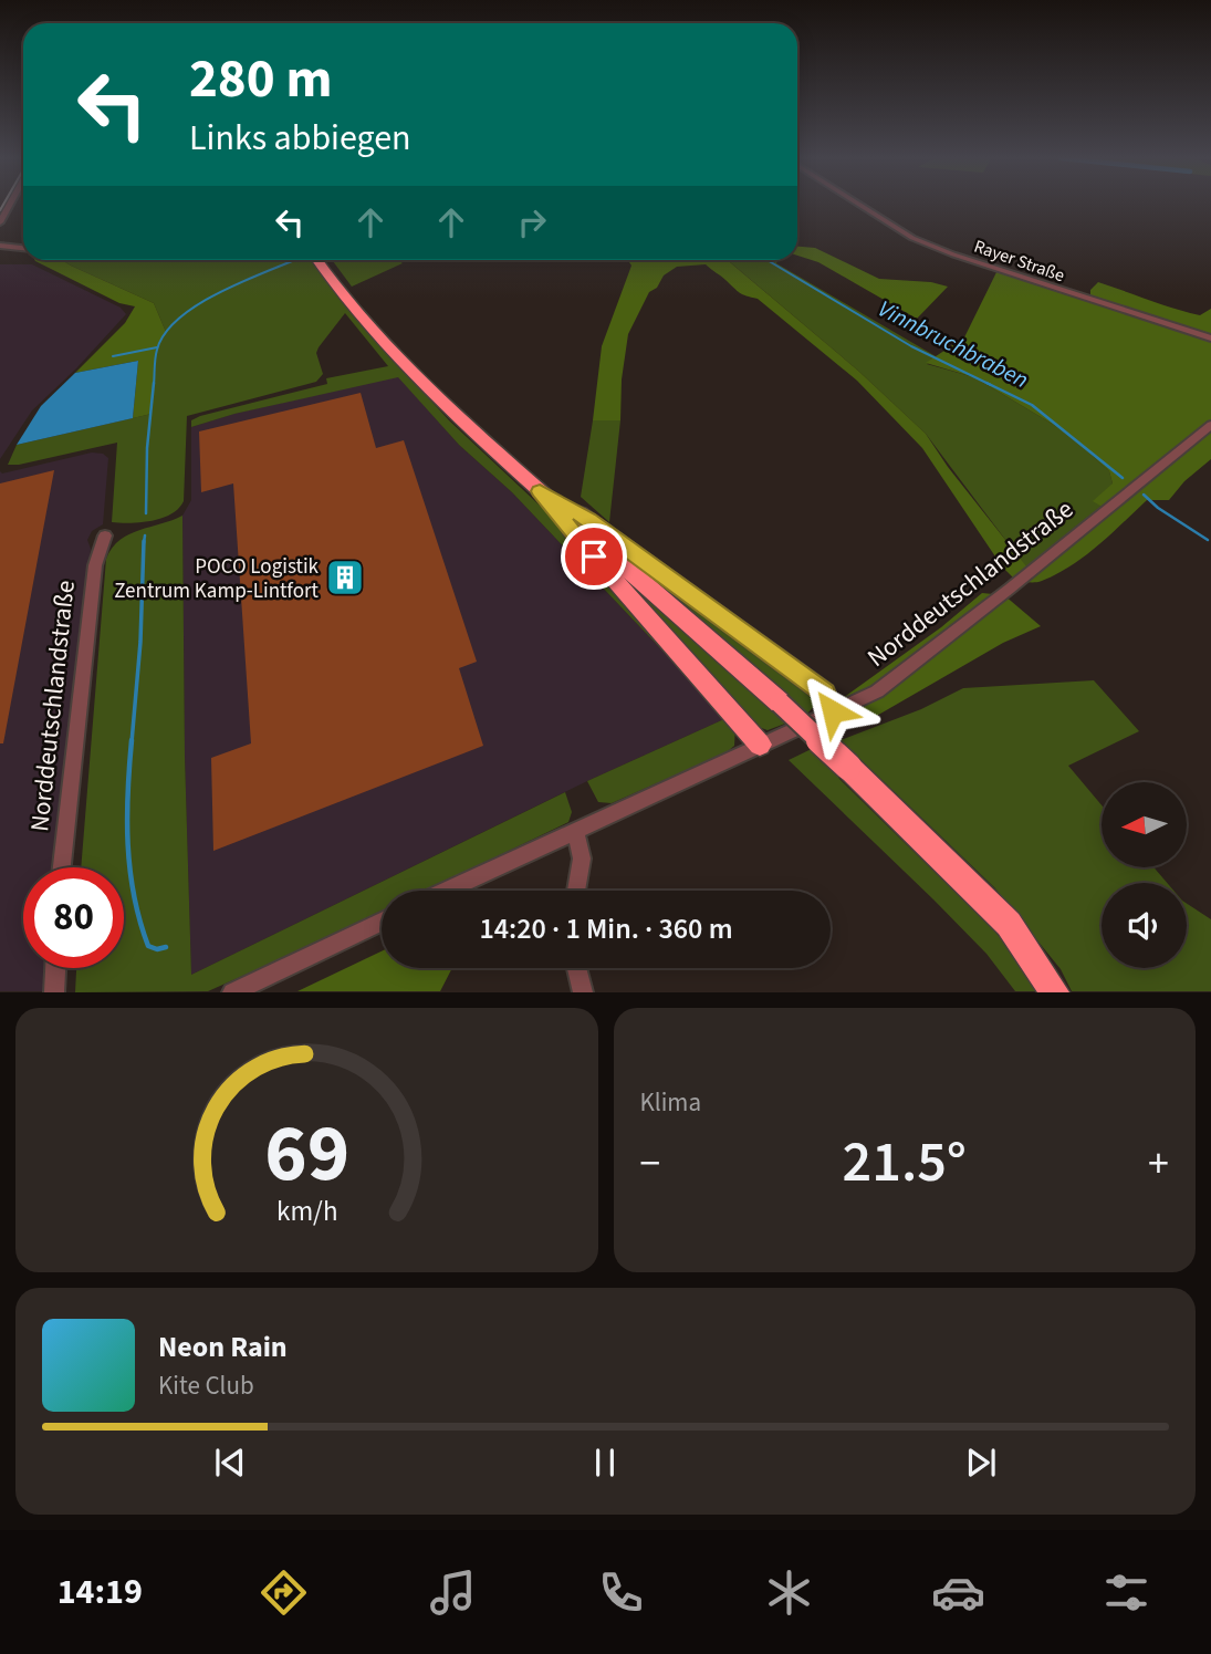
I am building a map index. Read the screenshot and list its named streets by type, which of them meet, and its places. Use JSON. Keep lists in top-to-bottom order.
{
  "streets": {
    "street": ["Rayer Straße", "Norddeutschlandstraße"]
  },
  "water": ["Vinnbruchbraben"],
  "places": {
    "building": ["POCO Logistik Zentrum Kamp-Lintfort"]
  },
  "north": "left",
  "page": {
    "turn": ["280 m", "Links abbiegen"],
    "limit": "80",
    "trip": "14:20 · 1 Min. · 360 m",
    "tile": "Klima",
    "heat": ["−", "21.5°", "+"],
    "song": ["Neon Rain", "Kite Club"],
    "tabs": "14:19",
    "gauge": ["69", "km/h"]
  }
}
